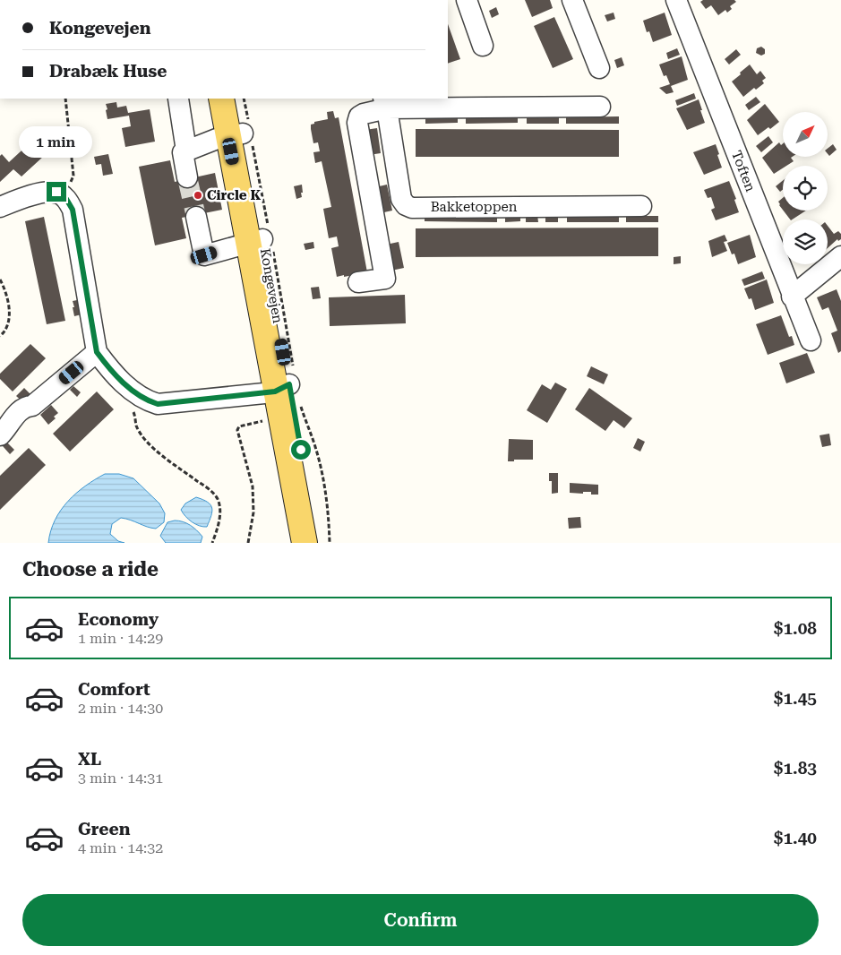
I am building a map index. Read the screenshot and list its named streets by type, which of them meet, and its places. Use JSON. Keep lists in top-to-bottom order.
{
  "streets": {
    "main road": ["Kongevejen"],
    "street": ["Toften", "Bakketoppen"]
  },
  "places": ["Circle K"],
  "north": "top right",
  "page": {
    "banner": ["Kongevejen", "Drabæk Huse"],
    "bubble": "1 min",
    "heading": "Choose a ride",
    "list": [
      {
        "name": "Economy",
        "note": "1 min · 14:29",
        "value": "$1.08"
      },
      {
        "name": "Comfort",
        "note": "2 min · 14:30",
        "value": "$1.45"
      },
      {
        "name": "XL",
        "note": "3 min · 14:31",
        "value": "$1.83"
      },
      {
        "name": "Green",
        "note": "4 min · 14:32",
        "value": "$1.40"
      }
    ],
    "buttons": "Confirm"
  }
}
